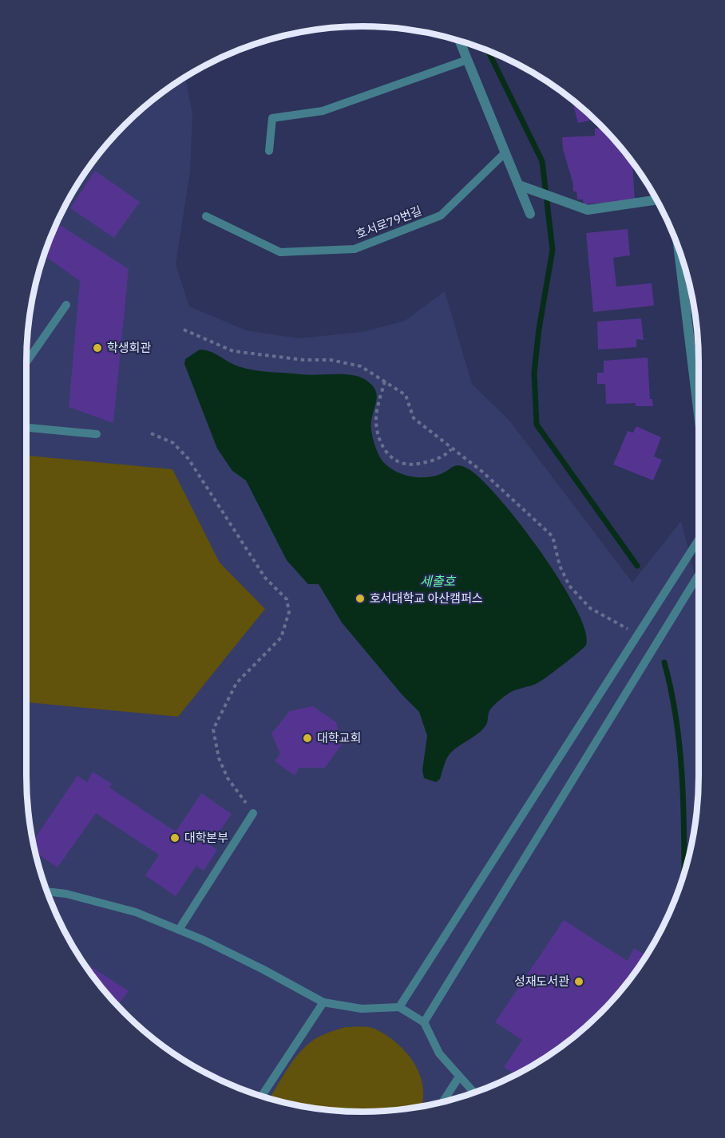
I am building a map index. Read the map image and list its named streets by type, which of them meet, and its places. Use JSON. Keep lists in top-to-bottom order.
{
  "streets": {
    "lane": ["호서로79번길"]
  },
  "water": ["세출호"],
  "places": [
    "학생회관",
    "호서대학교 아산캠퍼스",
    "대학교회",
    "대학본부",
    "성재도서관"
  ]
}
